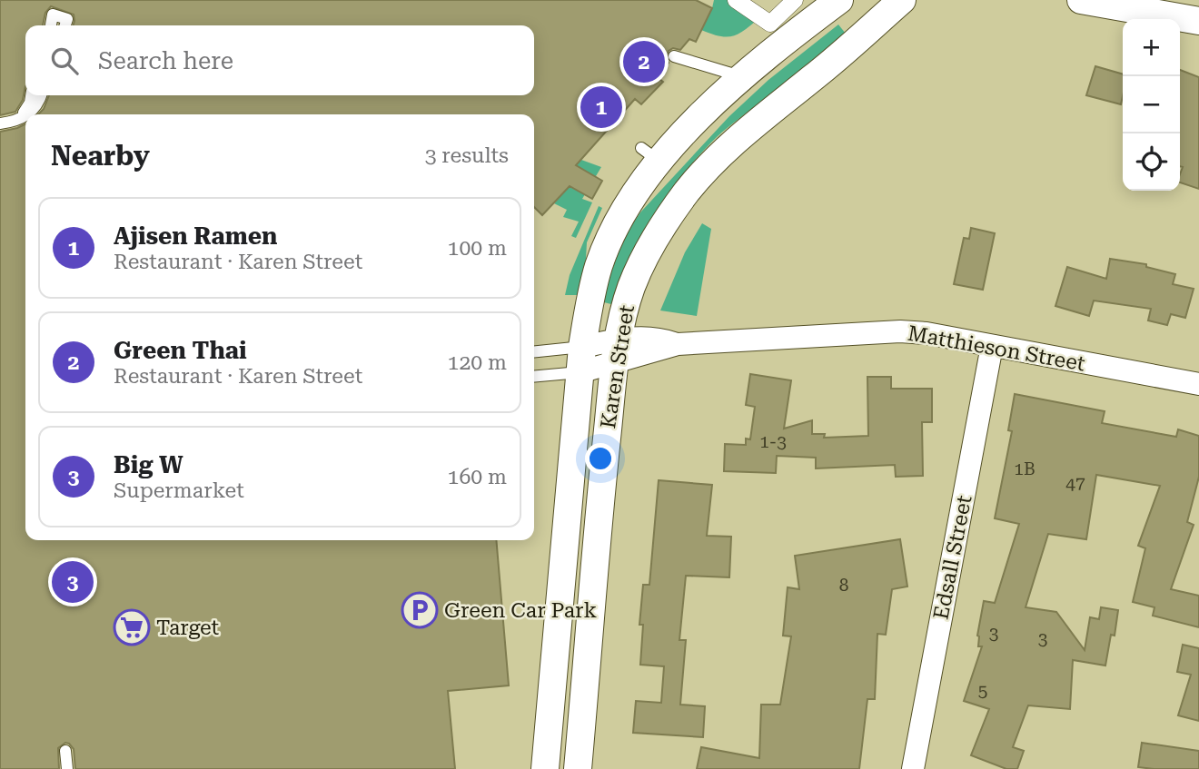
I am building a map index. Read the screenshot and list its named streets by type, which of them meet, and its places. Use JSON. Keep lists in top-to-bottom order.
{
  "streets": {
    "street": ["Matthieson Street", "Karen Street", "Edsall Street"]
  },
  "crossings": [
    ["Matthieson Street", "Karen Street"],
    ["Matthieson Street", "Edsall Street"]
  ],
  "places": {
    "parking": ["Green Car Park"],
    "supermarket": ["Target"]
  },
  "house_numbers": [
    "1-3",
    "1B",
    "47",
    "8",
    "3",
    "3",
    "5"
  ],
  "page": {
    "map_buttons": ["+", "−"],
    "search": "Search here",
    "pins": ["2", "1", "3"],
    "heading": ["Nearby", "3 results"],
    "list": [
      {
        "mark": "1",
        "name": "Ajisen Ramen",
        "note": "Restaurant · Karen Street",
        "value": "100 m"
      },
      {
        "mark": "2",
        "name": "Green Thai",
        "note": "Restaurant · Karen Street",
        "value": "120 m"
      },
      {
        "mark": "3",
        "name": "Big W",
        "note": "Supermarket",
        "value": "160 m"
      }
    ]
  }
}
